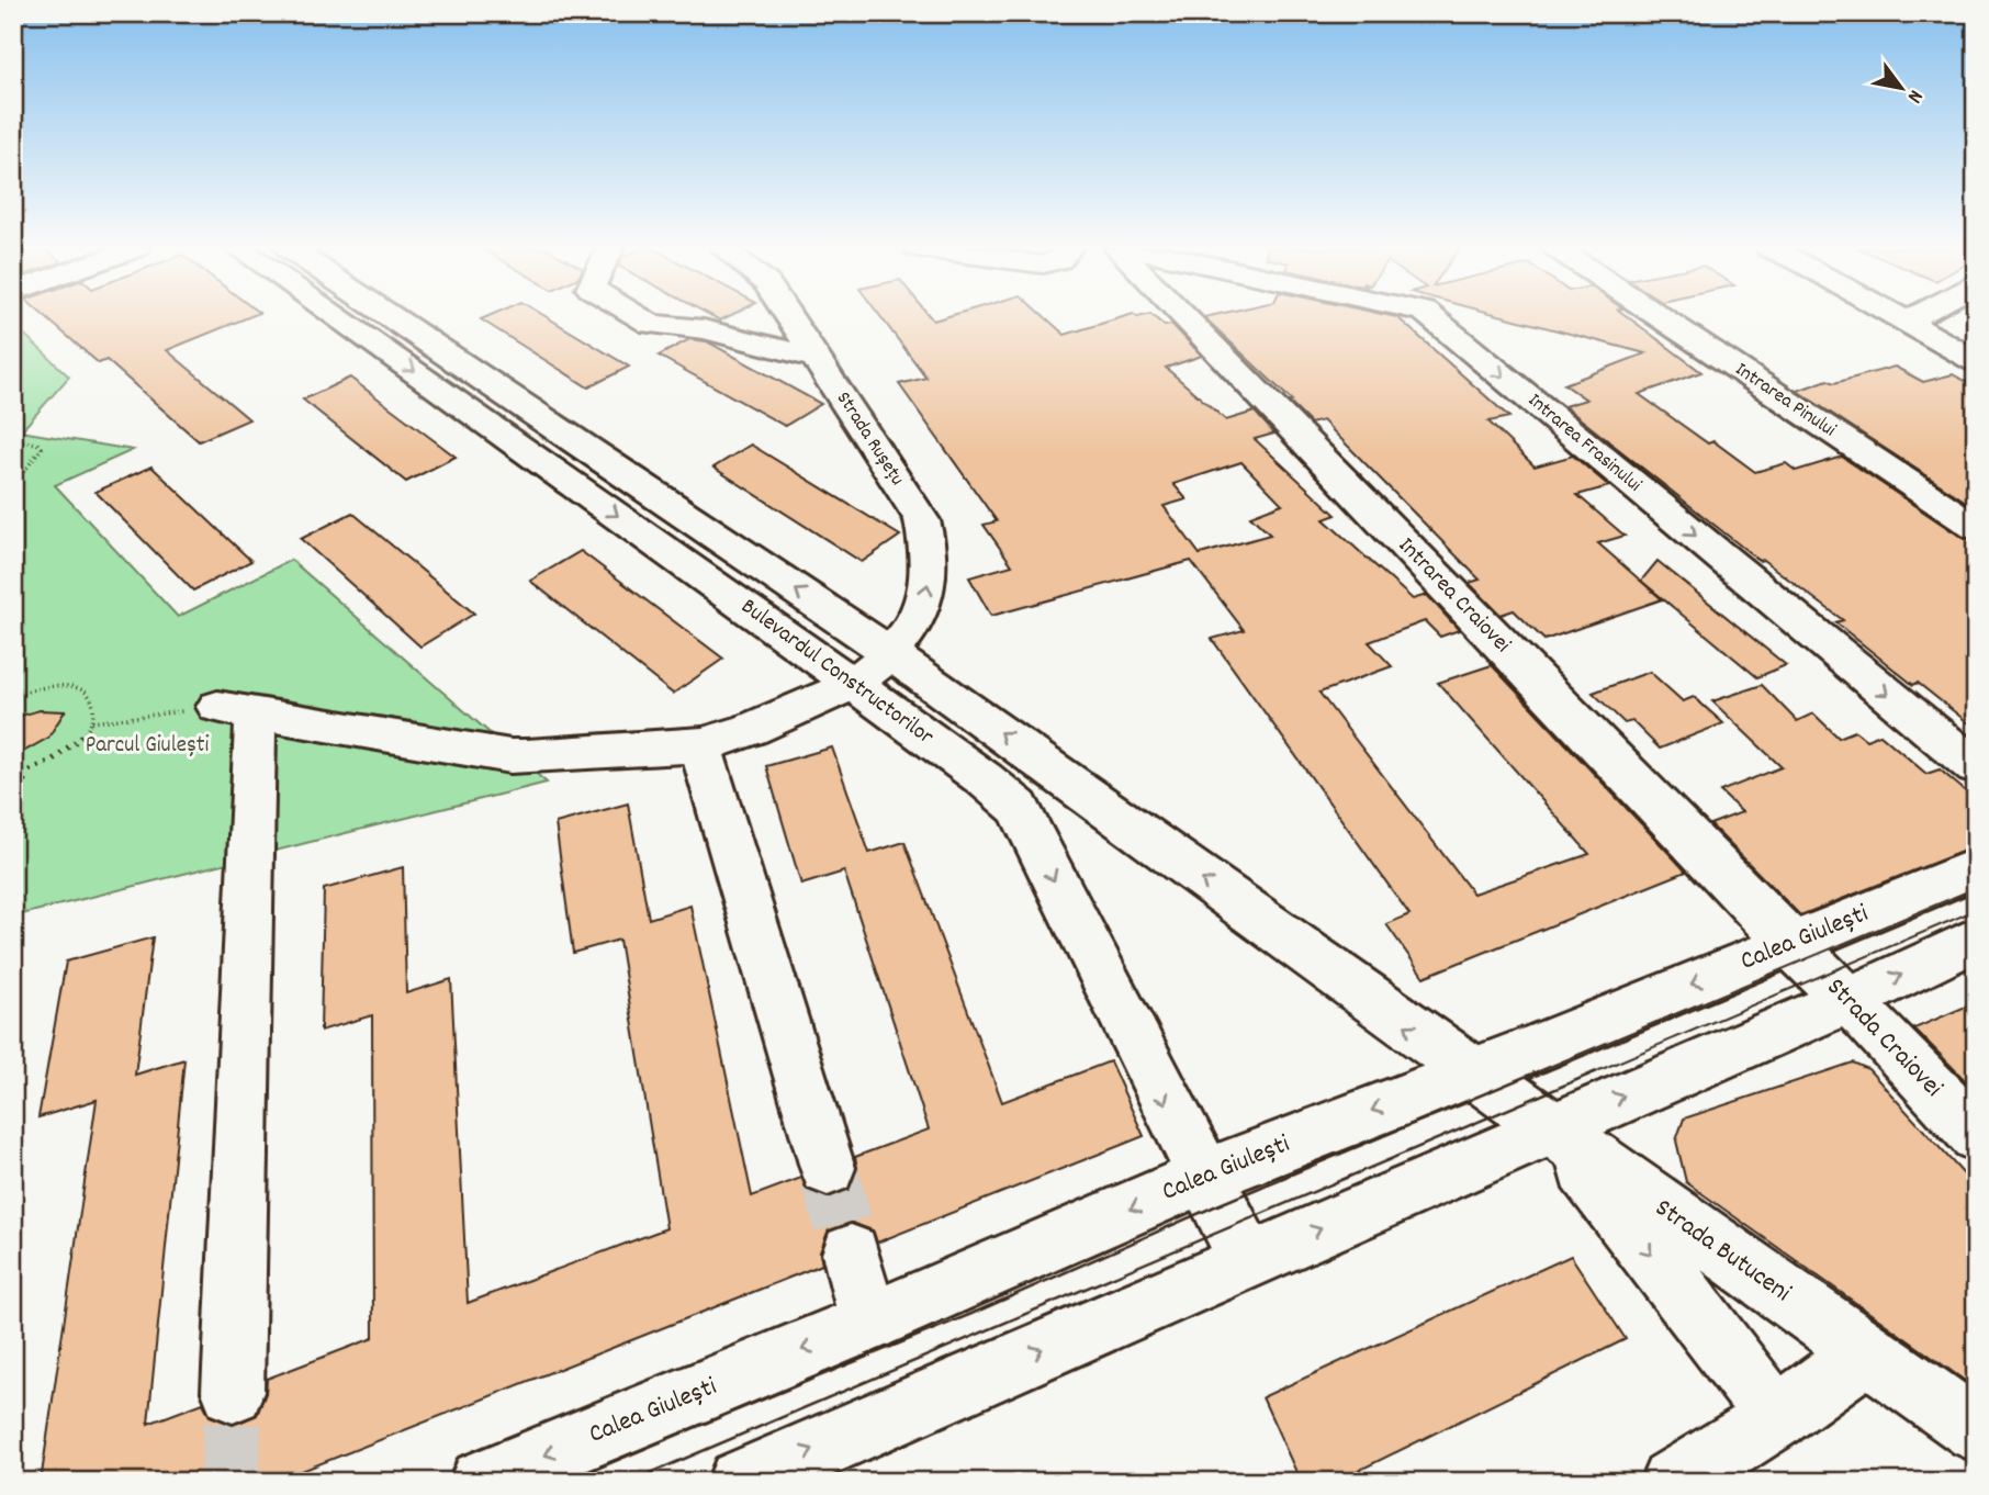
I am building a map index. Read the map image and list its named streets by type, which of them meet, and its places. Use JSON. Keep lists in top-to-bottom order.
{
  "streets": {
    "street": [
      "Intrarea Pinului",
      "Strada Rușețu",
      "Intrarea Frasinului",
      "Intrarea Craiovei",
      "Bulevardul Constructorilor",
      "Calea Giulești",
      "Strada Craiovei",
      "Strada Butuceni"
    ]
  },
  "crossings": [
    ["Strada Rușețu", "Bulevardul Constructorilor"],
    ["Intrarea Craiovei", "Calea Giulești"],
    ["Intrarea Craiovei", "Strada Craiovei"],
    ["Bulevardul Constructorilor", "Calea Giulești"],
    ["Bulevardul Constructorilor", "Strada Butuceni"],
    ["Calea Giulești", "Strada Craiovei"],
    ["Calea Giulești", "Strada Butuceni"]
  ],
  "one_way": ["Intrarea Frasinului"],
  "parks": ["Parcul Giulești"],
  "north": "bottom right"
}
